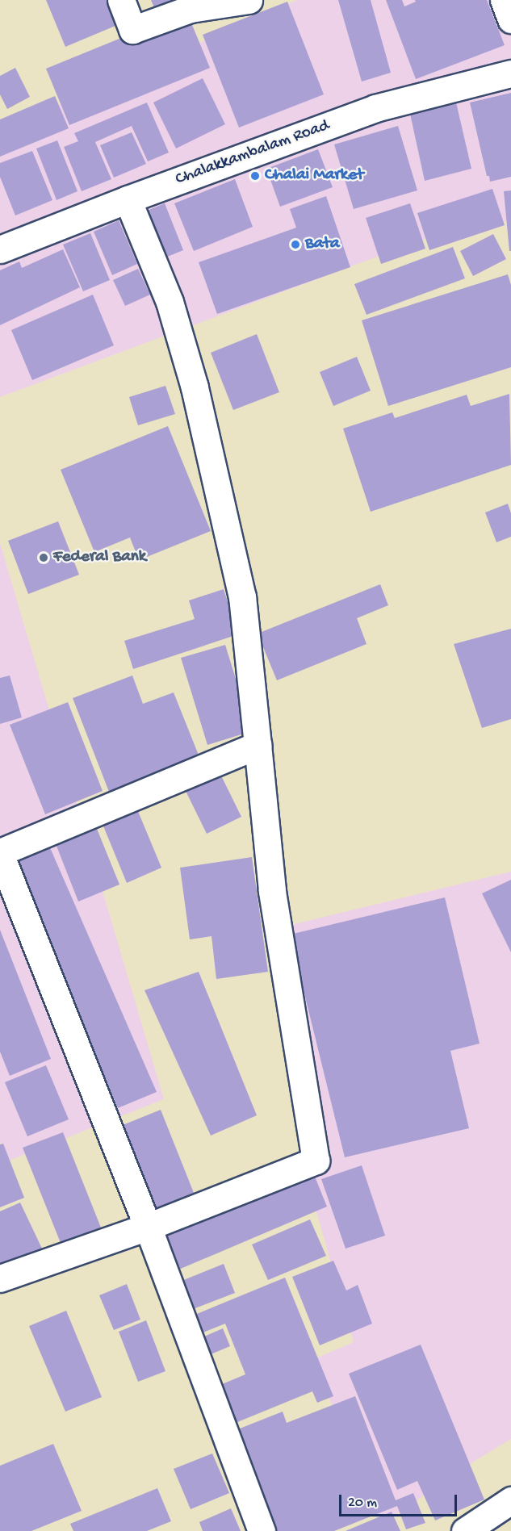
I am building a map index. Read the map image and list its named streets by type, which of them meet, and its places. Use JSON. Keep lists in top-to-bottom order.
{
  "streets": {
    "street": ["Chalakkambalam Road"]
  },
  "places": ["Chalai Market", "Bata", "Federal Bank"],
  "scale_bar": "20 m"
}
